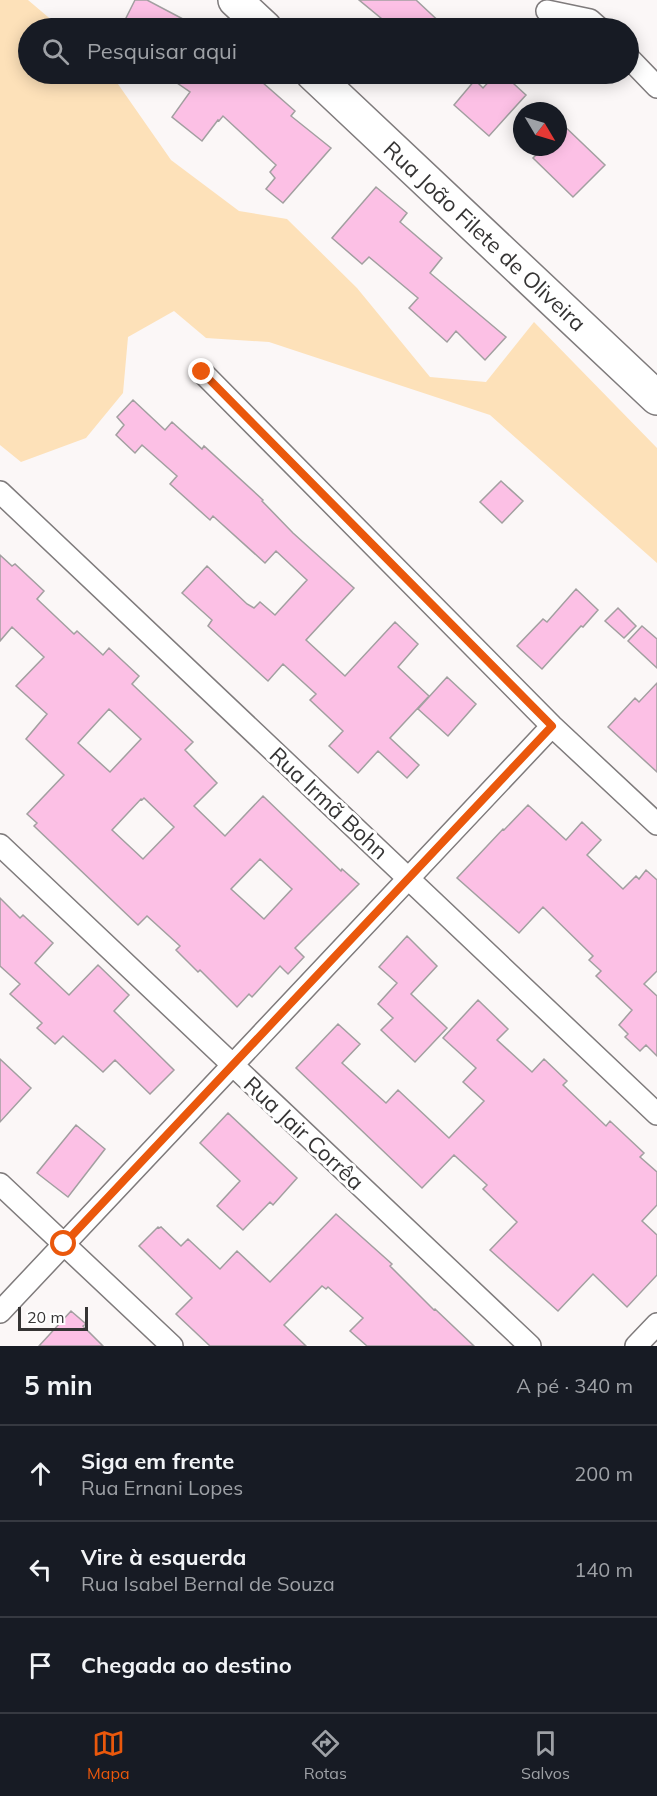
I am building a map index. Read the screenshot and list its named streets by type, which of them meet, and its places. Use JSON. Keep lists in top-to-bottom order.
{
  "streets": {
    "main road": ["Rua João Filete de Oliveira"],
    "street": ["Rua Irmã Bohn", "Rua Jair Corrêa"]
  },
  "scale_bar": "20 m",
  "north": "bottom right",
  "page": {
    "search": "Pesquisar aqui",
    "scale": "20 m",
    "heading": ["5 min", "A pé · 340 m"],
    "list": [
      ["Siga em frente", "Rua Ernani Lopes", "200 m"],
      ["Vire à esquerda", "Rua Isabel Bernal de Souza", "140 m"],
      "Chegada ao destino"
    ],
    "nav": ["Mapa", "Rotas", "Salvos"]
  }
}
